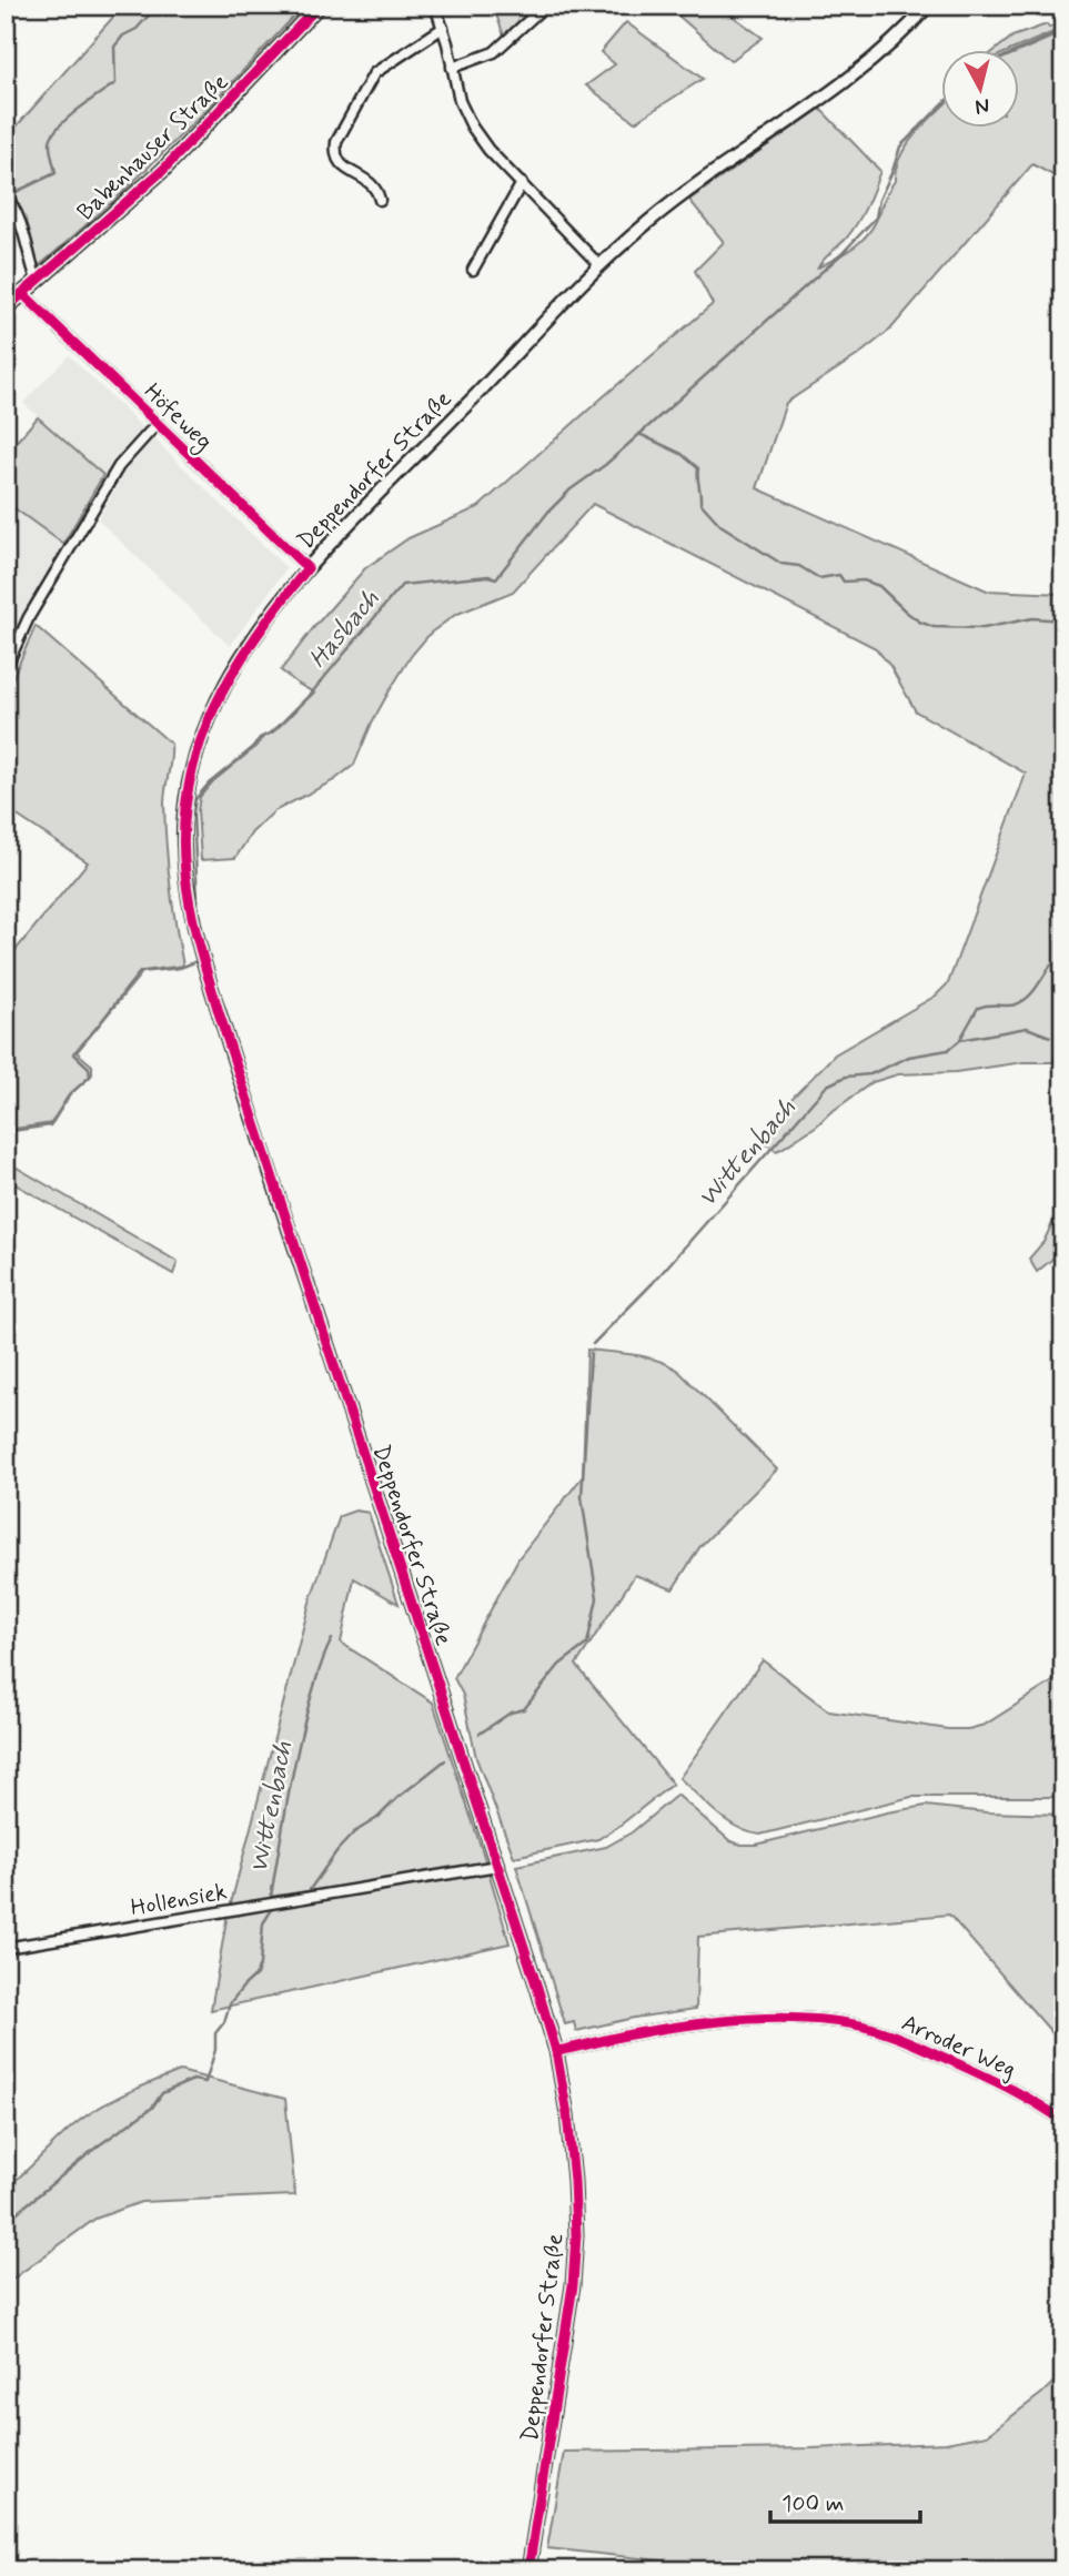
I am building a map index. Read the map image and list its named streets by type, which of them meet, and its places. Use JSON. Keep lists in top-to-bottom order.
{
  "streets": {
    "main road": ["Babenhauser Straße"],
    "street": [
      "Höfeweg",
      "Deppendorfer Straße",
      "Hollensiek",
      "Arroder Weg"
    ]
  },
  "crossings": [
    ["Babenhauser Straße", "Höfeweg"],
    ["Höfeweg", "Deppendorfer Straße"],
    ["Deppendorfer Straße", "Hollensiek"],
    ["Deppendorfer Straße", "Arroder Weg"]
  ],
  "water": ["Hasbach", "Wittenbach"],
  "scale_bar": "100 m",
  "north": "bottom"
}
